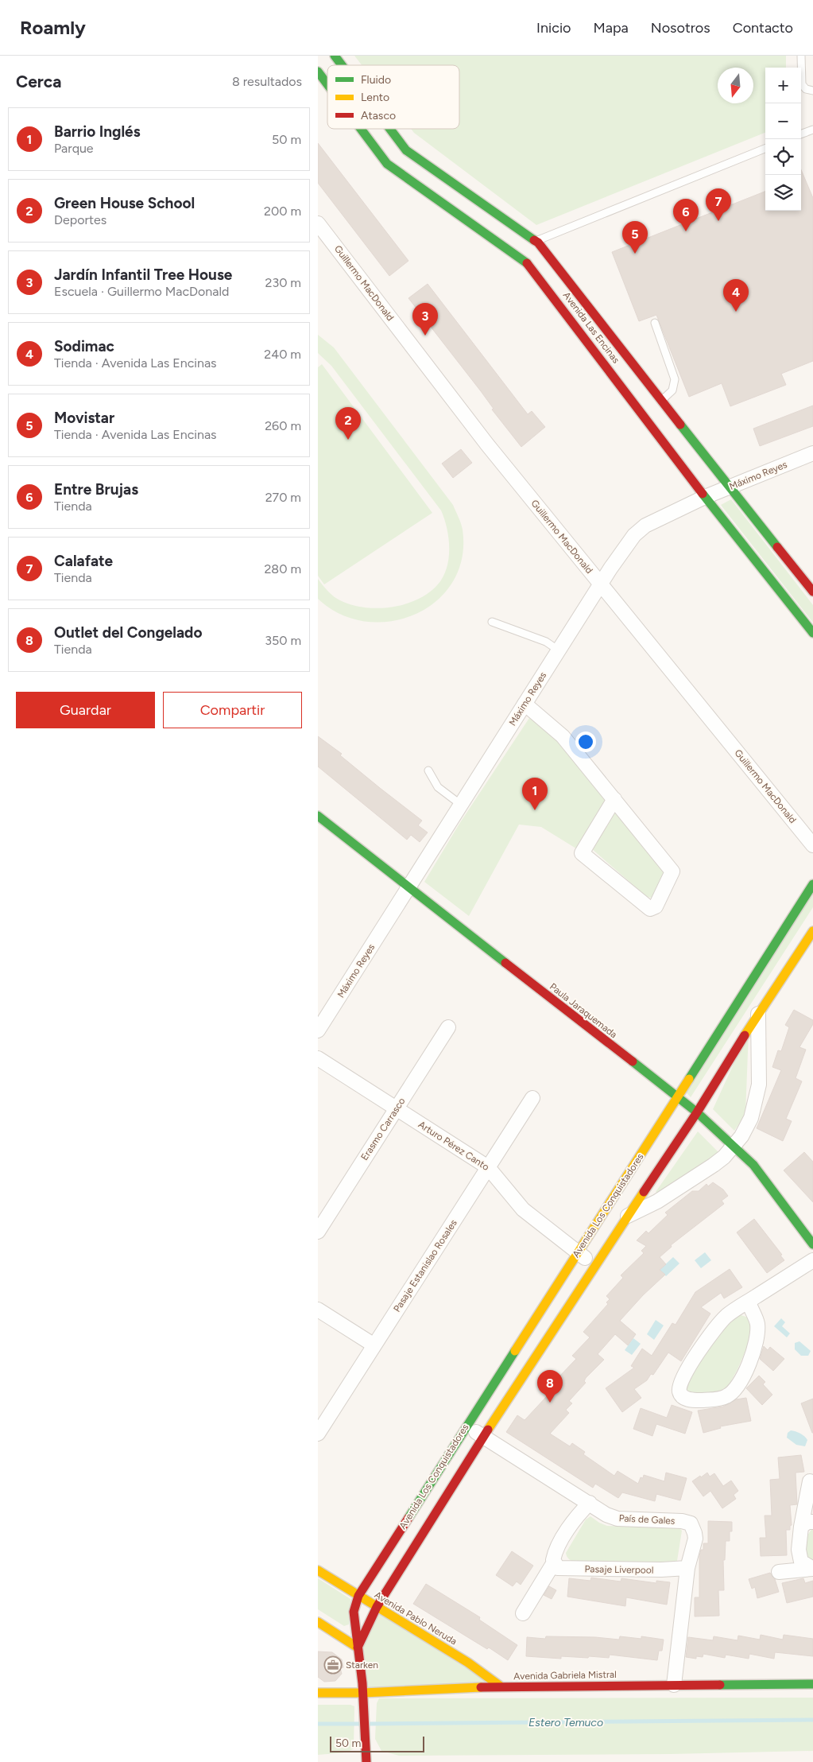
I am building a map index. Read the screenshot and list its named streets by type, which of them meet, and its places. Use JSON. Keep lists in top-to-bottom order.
{
  "streets": {
    "street": [
      "Guillermo MacDonald",
      "Avenida Las Encinas",
      "Máximo Reyes",
      "Paula Jaraquemada",
      "Erasmo Carrasco",
      "Arturo Pérez Canto",
      "Avenida Los Conquistadores",
      "Pasaje Estanislao Rosales",
      "País de Gales",
      "Pasaje Liverpool",
      "Avenida Pablo Neruda",
      "Avenida Gabriela Mistral"
    ]
  },
  "crossings": [
    ["Guillermo MacDonald", "Máximo Reyes"],
    ["Avenida Las Encinas", "Máximo Reyes"],
    ["Máximo Reyes", "Paula Jaraquemada"],
    ["Paula Jaraquemada", "Avenida Los Conquistadores"],
    ["Erasmo Carrasco", "Arturo Pérez Canto"],
    ["Arturo Pérez Canto", "Avenida Los Conquistadores"],
    ["Arturo Pérez Canto", "Pasaje Estanislao Rosales"],
    ["Avenida Los Conquistadores", "País de Gales"],
    ["Avenida Los Conquistadores", "Avenida Pablo Neruda"],
    ["Avenida Los Conquistadores", "Avenida Gabriela Mistral"],
    ["País de Gales", "Pasaje Liverpool"],
    ["País de Gales", "Avenida Gabriela Mistral"],
    ["Avenida Pablo Neruda", "Avenida Gabriela Mistral"]
  ],
  "water": ["Estero Temuco"],
  "places": {
    "office": ["Starken"]
  },
  "legend": ["Fluido", "Lento", "Atasco"],
  "scale_bar": "50 m",
  "north": "bottom",
  "page": {
    "header": "Roamly",
    "nav": [
      "Inicio",
      "Mapa",
      "Nosotros",
      "Contacto"
    ],
    "heading": ["Cerca", "8 resultados"],
    "map_buttons": ["+", "−"],
    "list": [
      {
        "mark": "1",
        "name": "Barrio Inglés",
        "note": "Parque",
        "value": "50 m"
      },
      {
        "mark": "2",
        "name": "Green House School",
        "note": "Deportes",
        "value": "200 m"
      },
      {
        "mark": "3",
        "name": "Jardín Infantil Tree House",
        "note": "Escuela · Guillermo MacDonald",
        "value": "230 m"
      },
      {
        "mark": "4",
        "name": "Sodimac",
        "note": "Tienda · Avenida Las Encinas",
        "value": "240 m"
      },
      {
        "mark": "5",
        "name": "Movistar",
        "note": "Tienda · Avenida Las Encinas",
        "value": "260 m"
      },
      {
        "mark": "6",
        "name": "Entre Brujas",
        "note": "Tienda",
        "value": "270 m"
      },
      {
        "mark": "7",
        "name": "Calafate",
        "note": "Tienda",
        "value": "280 m"
      },
      {
        "mark": "8",
        "name": "Outlet del Congelado",
        "note": "Tienda",
        "value": "350 m"
      }
    ],
    "pins": [
      "7",
      "6",
      "5",
      "4",
      "3",
      "2",
      "1",
      "8"
    ],
    "buttons": ["Guardar", "Compartir"],
    "scale": "50 m"
  }
}
